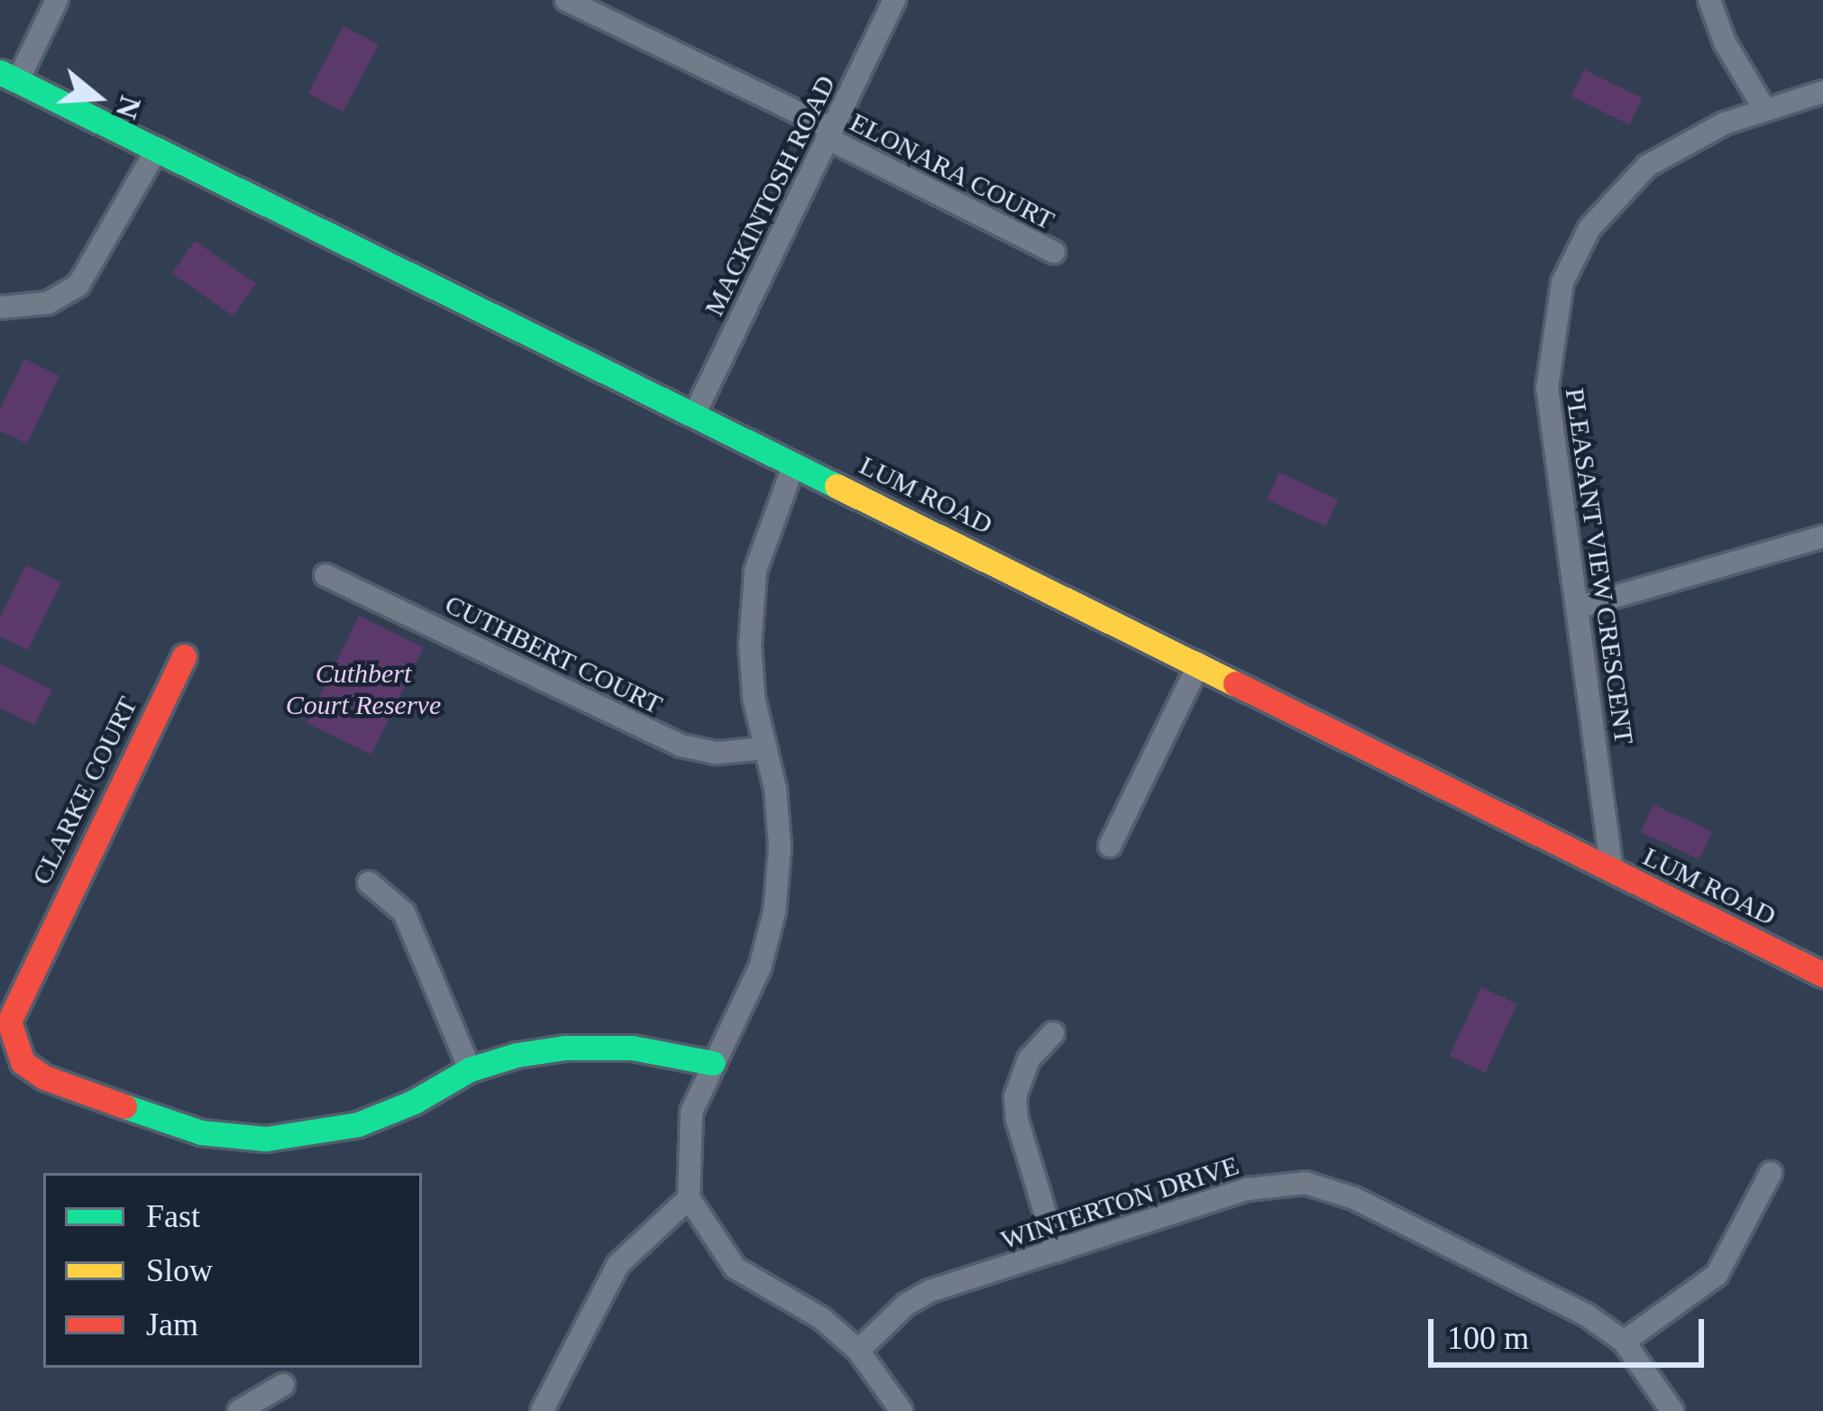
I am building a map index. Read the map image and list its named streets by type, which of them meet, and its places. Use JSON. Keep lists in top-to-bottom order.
{
  "streets": {
    "street": [
      "ELONARA COURT",
      "MACKINTOSH ROAD",
      "LUM ROAD",
      "PLEASANT VIEW CRESCENT",
      "CUTHBERT COURT",
      "CLARKE COURT",
      "WINTERTON DRIVE"
    ]
  },
  "crossings": [
    ["ELONARA COURT", "MACKINTOSH ROAD"],
    ["MACKINTOSH ROAD", "LUM ROAD"],
    ["LUM ROAD", "PLEASANT VIEW CRESCENT"]
  ],
  "parks": ["Cuthbert Court Reserve"],
  "legend": ["Fast", "Slow", "Jam"],
  "scale_bar": "100 m",
  "north": "right"
}
